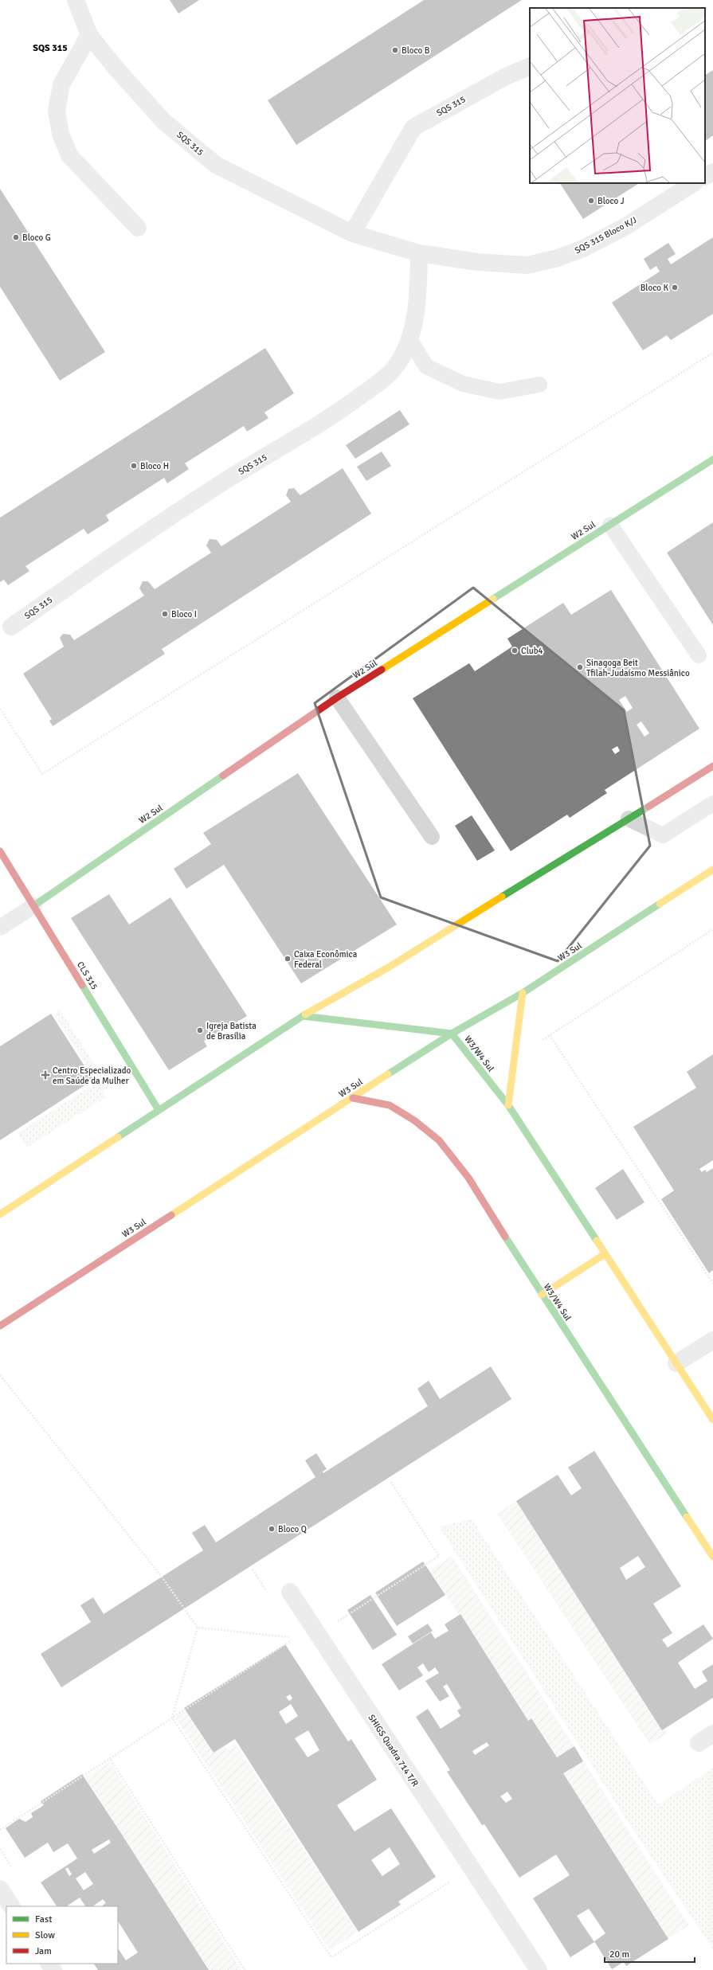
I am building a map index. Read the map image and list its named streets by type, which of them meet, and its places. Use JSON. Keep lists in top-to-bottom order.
{
  "streets": {
    "main road": [
      "W2 Sul",
      "W3 Sul",
      "CLS 315",
      "W3/W4 Sul"
    ],
    "street": ["SQS 315", "SQS 315 Bloco K/J", "SHIGS Quadra 714 T/R"]
  },
  "crossings": [
    ["SQS 315", "SQS 315 Bloco K/J"],
    ["W2 Sul", "CLS 315"],
    ["W3 Sul", "W3/W4 Sul"]
  ],
  "districts": ["SQS 315"],
  "places": {
    "other": [
      "Bloco B",
      "Bloco J",
      "Bloco G",
      "Bloco K",
      "Bloco H",
      "Bloco I",
      "Club4",
      "Sinagoga Beit Tfilah-Judaísmo Messiânico",
      "Caixa Econômica Federal",
      "Igreja Batista de Brasília",
      "Bloco Q"
    ],
    "health": ["Centro Especializado em Saúde da Mulher"]
  },
  "legend": ["Fast", "Slow", "Jam"],
  "scale_bar": "20 m"
}
